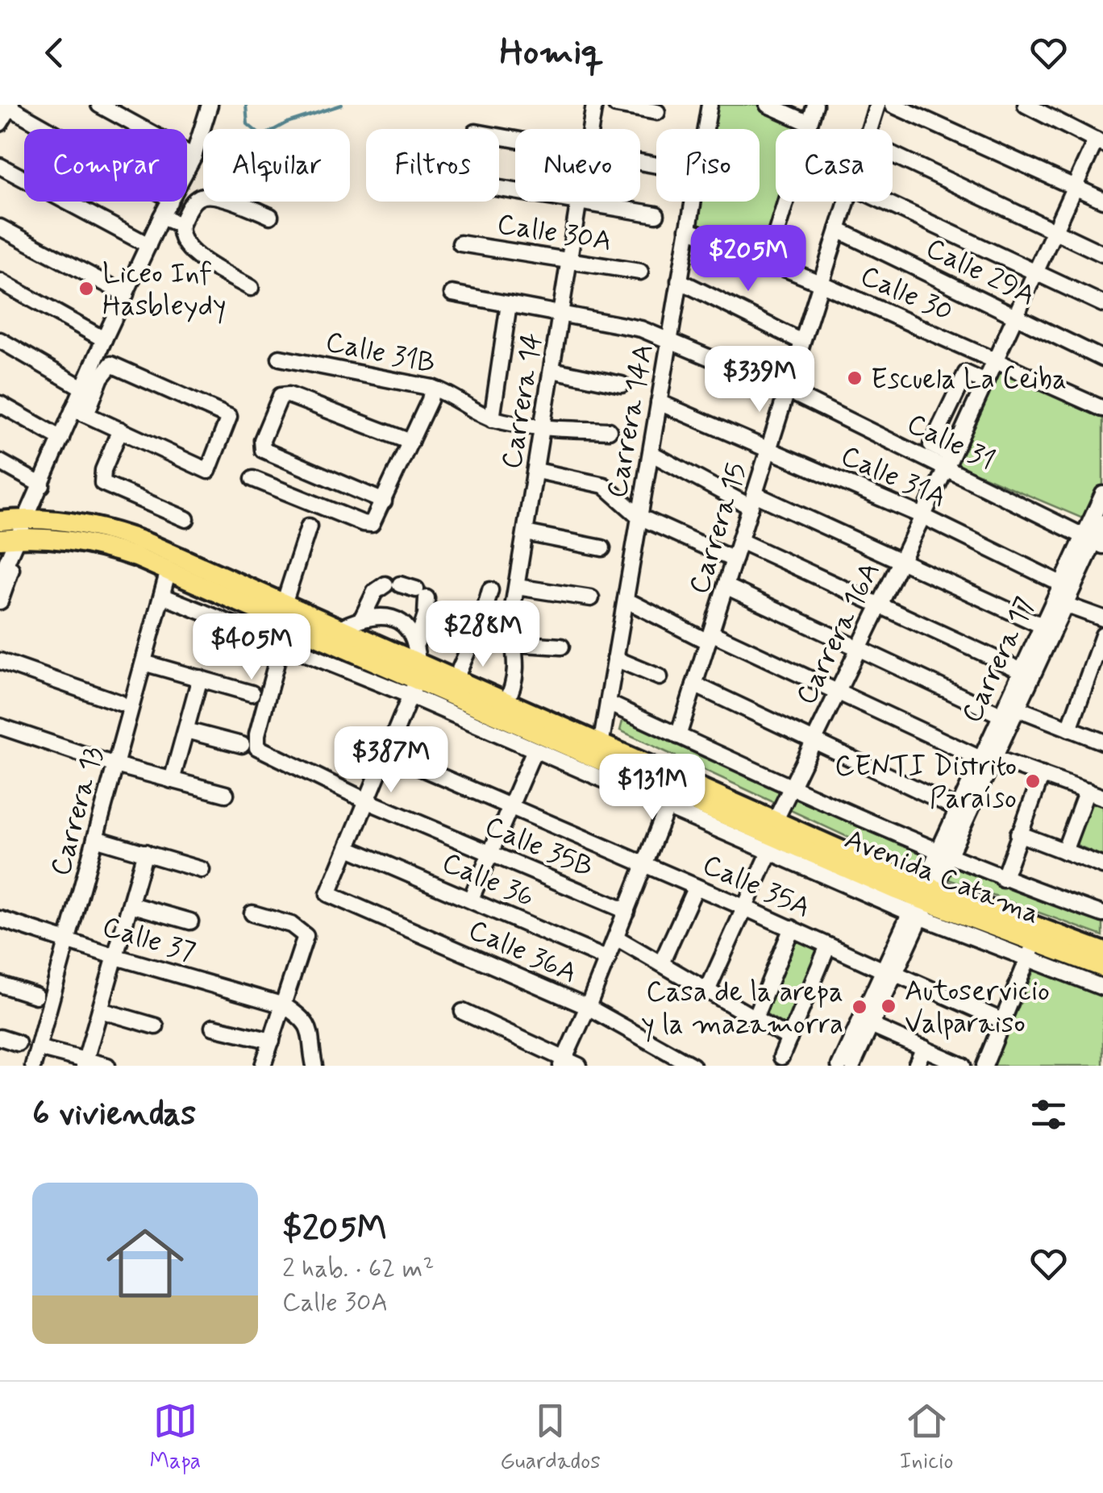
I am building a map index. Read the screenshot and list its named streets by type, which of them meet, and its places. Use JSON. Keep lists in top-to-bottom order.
{
  "streets": {
    "main road": ["Avenida Catama"],
    "street": [
      "Calle 30A",
      "Calle 29A",
      "Calle 30",
      "Calle 31B",
      "Carrera 14",
      "Carrera 14A",
      "Calle 31",
      "Calle 31A",
      "Carrera 15",
      "Carrera 16A",
      "Carrera 17",
      "Carrera 13",
      "Calle 35B",
      "Calle 36",
      "Calle 35A",
      "Calle 37",
      "Calle 36A"
    ]
  },
  "crossings": [
    ["Calle 30A", "Carrera 14"],
    ["Calle 29A", "Carrera 15"],
    ["Calle 29A", "Carrera 16A"],
    ["Calle 30", "Carrera 14A"],
    ["Calle 30", "Carrera 15"],
    ["Calle 30", "Carrera 16A"],
    ["Calle 31B", "Carrera 14"],
    ["Carrera 14", "Calle 31"],
    ["Carrera 14", "Avenida Catama"],
    ["Carrera 14A", "Calle 31"],
    ["Carrera 14A", "Calle 31A"],
    ["Carrera 14A", "Avenida Catama"],
    ["Calle 31", "Carrera 15"],
    ["Calle 31", "Carrera 16A"],
    ["Calle 31", "Carrera 17"],
    ["Calle 31A", "Carrera 15"],
    ["Calle 31A", "Carrera 16A"],
    ["Calle 31A", "Carrera 17"],
    ["Carrera 16A", "Avenida Catama"],
    ["Carrera 16A", "Calle 35A"],
    ["Carrera 17", "Avenida Catama"],
    ["Carrera 17", "Calle 35A"],
    ["Carrera 13", "Avenida Catama"],
    ["Carrera 13", "Calle 37"],
    ["Calle 36", "Calle 36A"]
  ],
  "places": [
    "Liceo Inf Hasbleydy",
    "Escuela La Ceiba",
    "CENTI Distrito Paraíso",
    "Autoservicio Valparaiso",
    "Casa de la arepa y la mazamorra"
  ],
  "page": {
    "header": "Homiq",
    "chip": [
      "Comprar",
      "Alquilar",
      "Filtros",
      "Nuevo",
      "Piso",
      "Casa"
    ],
    "price": [
      "$205M",
      "$339M",
      "$288M",
      "$405M",
      "$387M",
      "$131M"
    ],
    "heading": "6 viviendas",
    "list": [
      {
        "name": "$205M",
        "note": "2 hab. · 62 m² · Calle 30A"
      }
    ],
    "tabs": ["Mapa", "Guardados", "Inicio"]
  }
}
